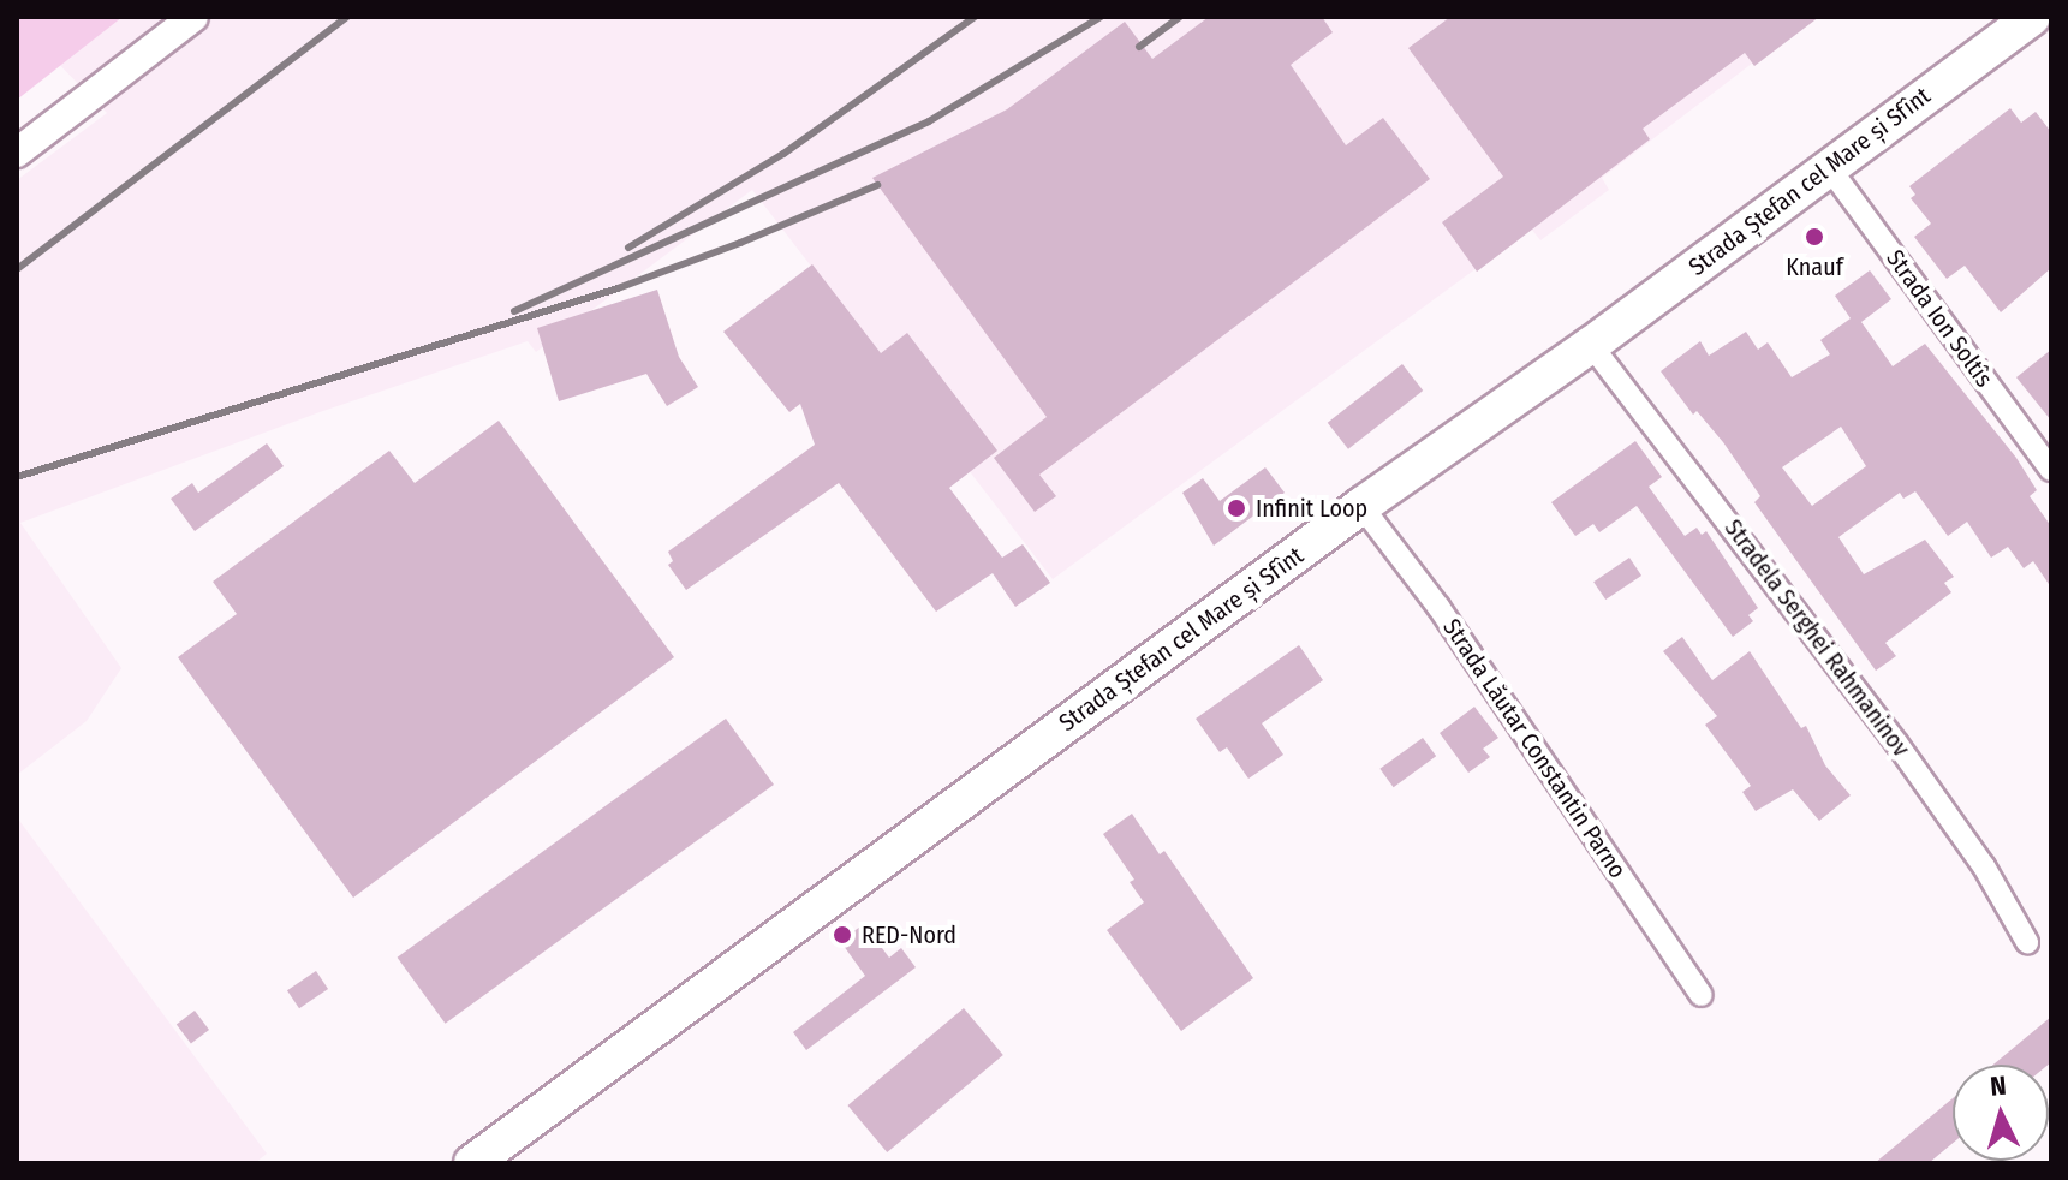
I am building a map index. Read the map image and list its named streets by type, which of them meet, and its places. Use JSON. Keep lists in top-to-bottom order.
{
  "streets": {
    "main road": ["Strada Ștefan cel Mare și Sfînt"],
    "street": ["Strada Ion Soltîs", "Stradela Serghei Rahmaninov", "Strada Lăutar Constantin Parno"]
  },
  "crossings": [
    ["Strada Ștefan cel Mare și Sfînt", "Strada Ion Soltîs"],
    ["Strada Ștefan cel Mare și Sfînt", "Stradela Serghei Rahmaninov"],
    ["Strada Ștefan cel Mare și Sfînt", "Strada Lăutar Constantin Parno"]
  ],
  "places": ["Knauf", "Infinit Loop", "RED-Nord"],
  "north": "top"
}
